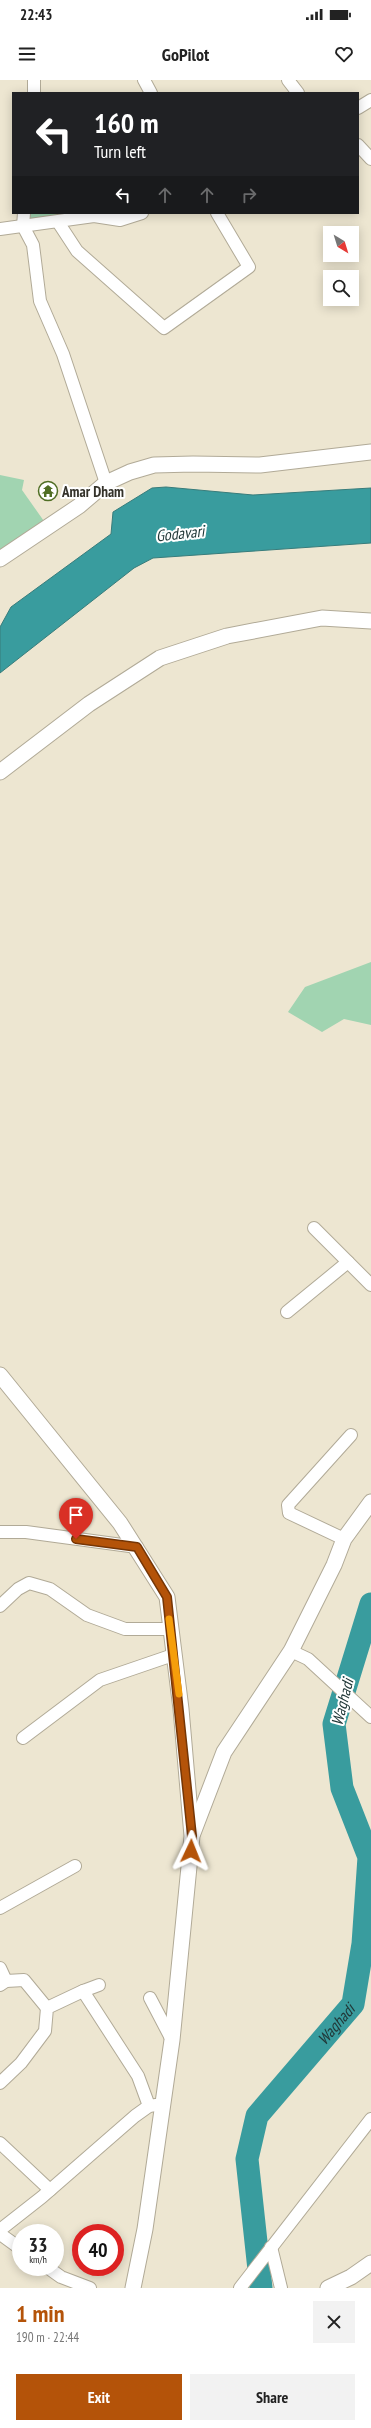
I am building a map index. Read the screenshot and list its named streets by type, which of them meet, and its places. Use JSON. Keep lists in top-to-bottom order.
{
  "water": ["Godavari", "Waghadi"],
  "places": {
    "temple": ["Amar Dham"]
  },
  "north": "bottom right",
  "page": {
    "status": "22:43",
    "header": "GoPilot",
    "turn": ["160 m", "Turn left"],
    "speed": "33 km/h",
    "limit": "40",
    "heading": ["1 min", "190 m · 22:44"],
    "buttons": ["Exit", "Share"]
  }
}
